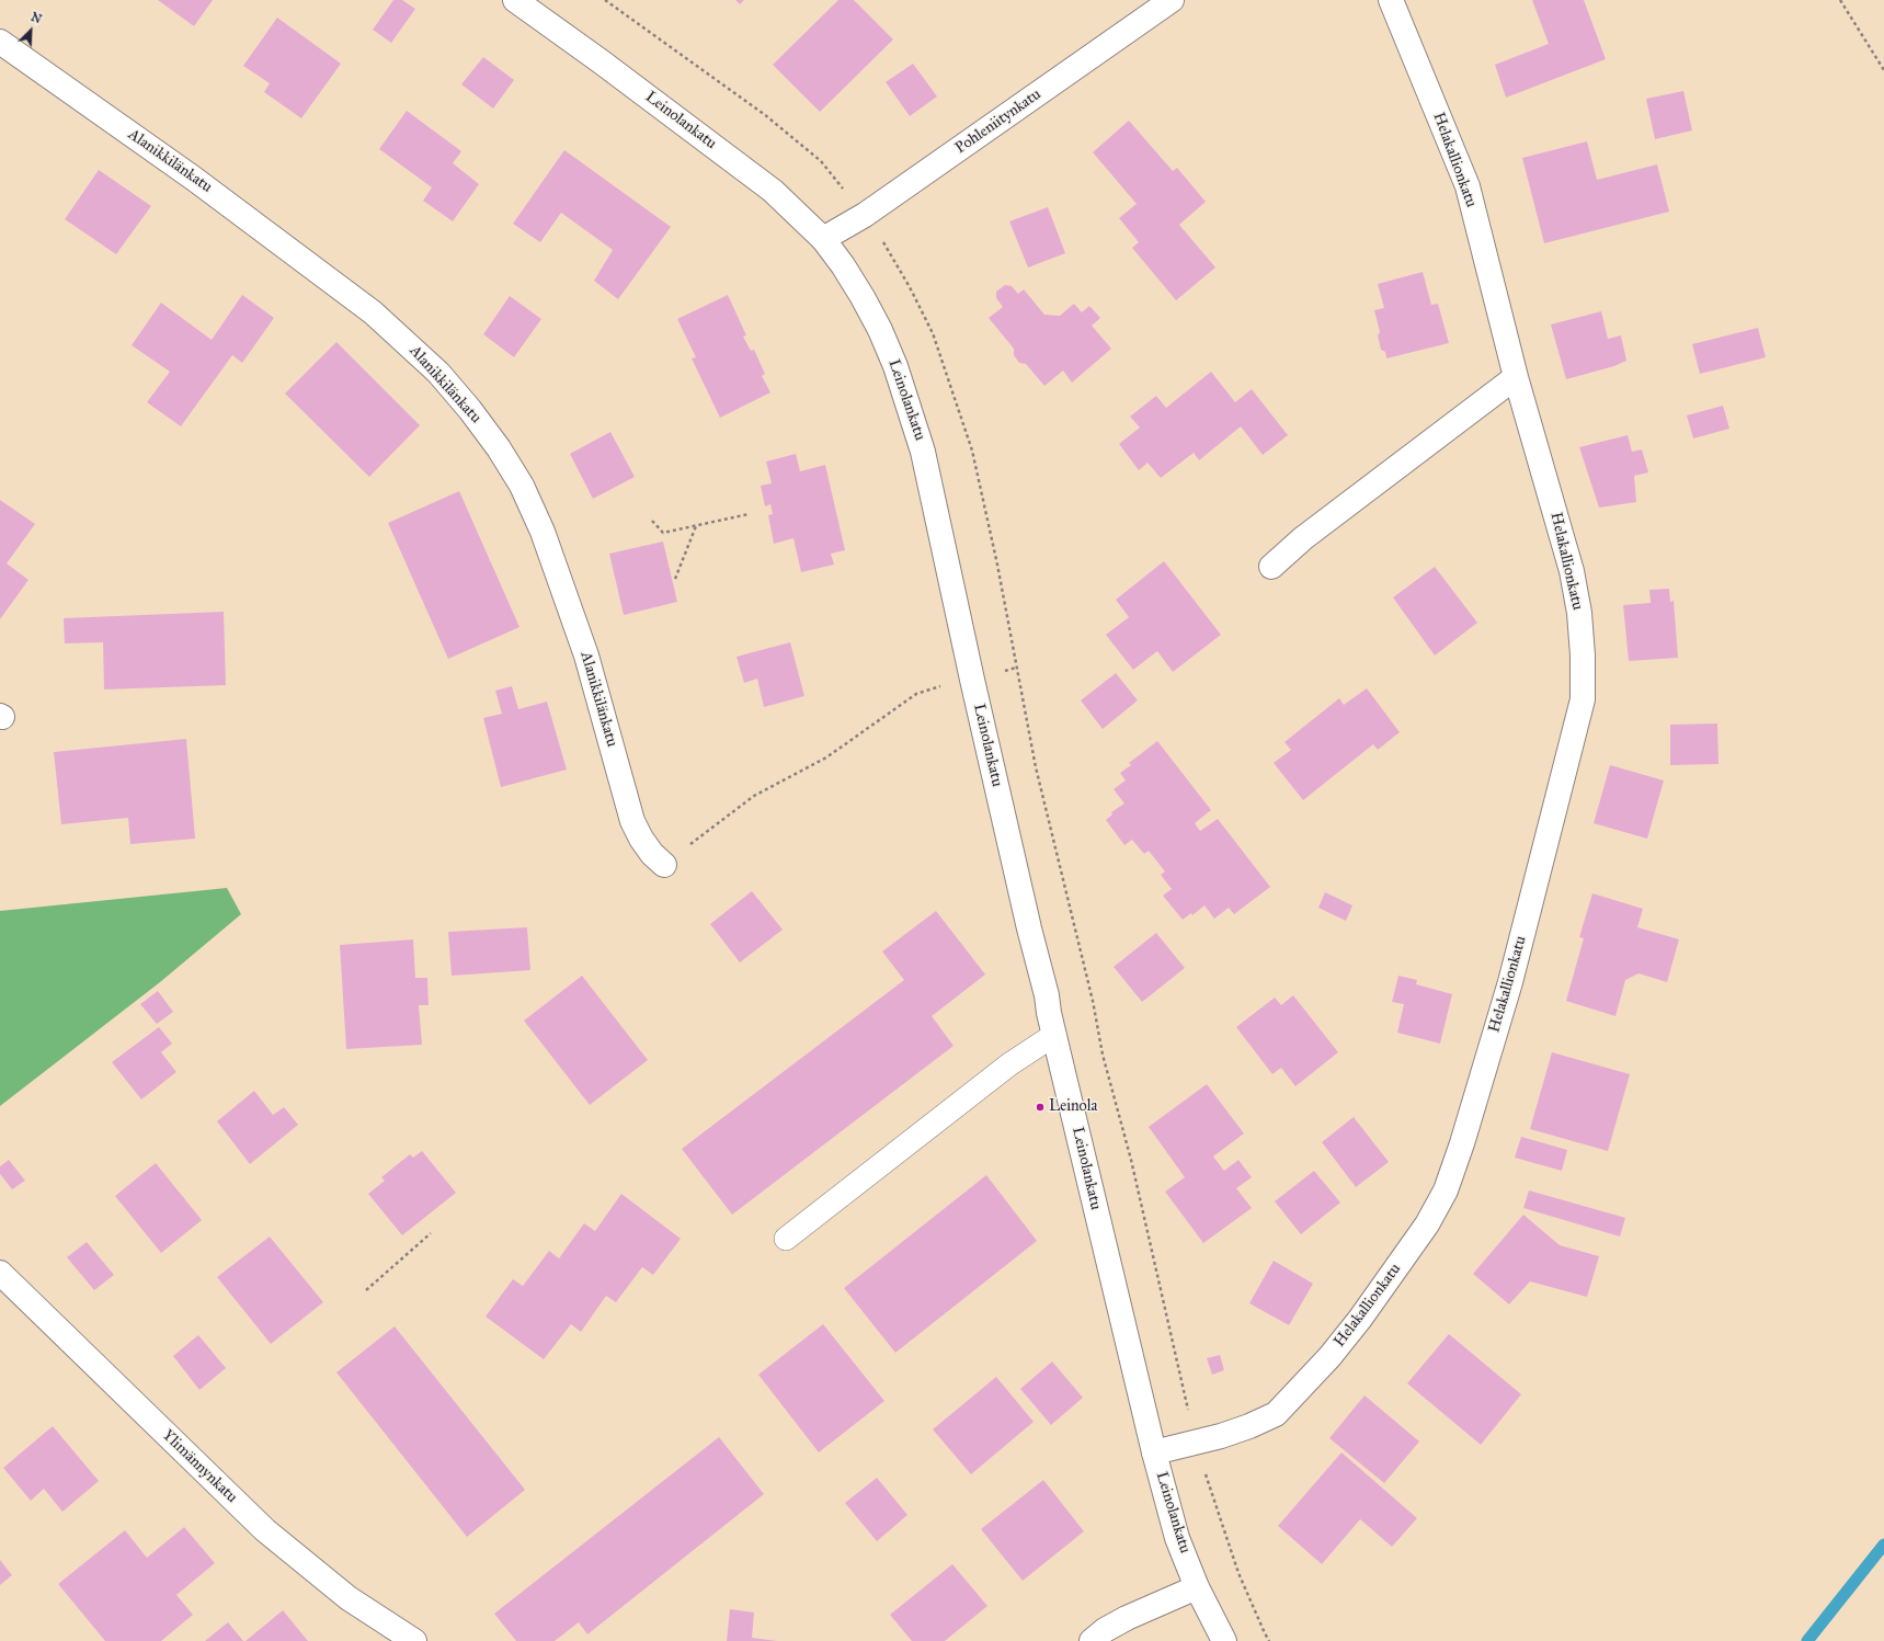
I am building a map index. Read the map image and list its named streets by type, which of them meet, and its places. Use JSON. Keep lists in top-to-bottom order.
{
  "streets": {
    "street": [
      "Leinolankatu",
      "Pohleniitynkatu",
      "Helakallionkatu",
      "Alanikkilänkatu",
      "Ylimännynkatu"
    ]
  },
  "crossings": [
    ["Leinolankatu", "Pohleniitynkatu"],
    ["Leinolankatu", "Helakallionkatu"]
  ],
  "places": ["Leinola"],
  "north": "top right"
}
